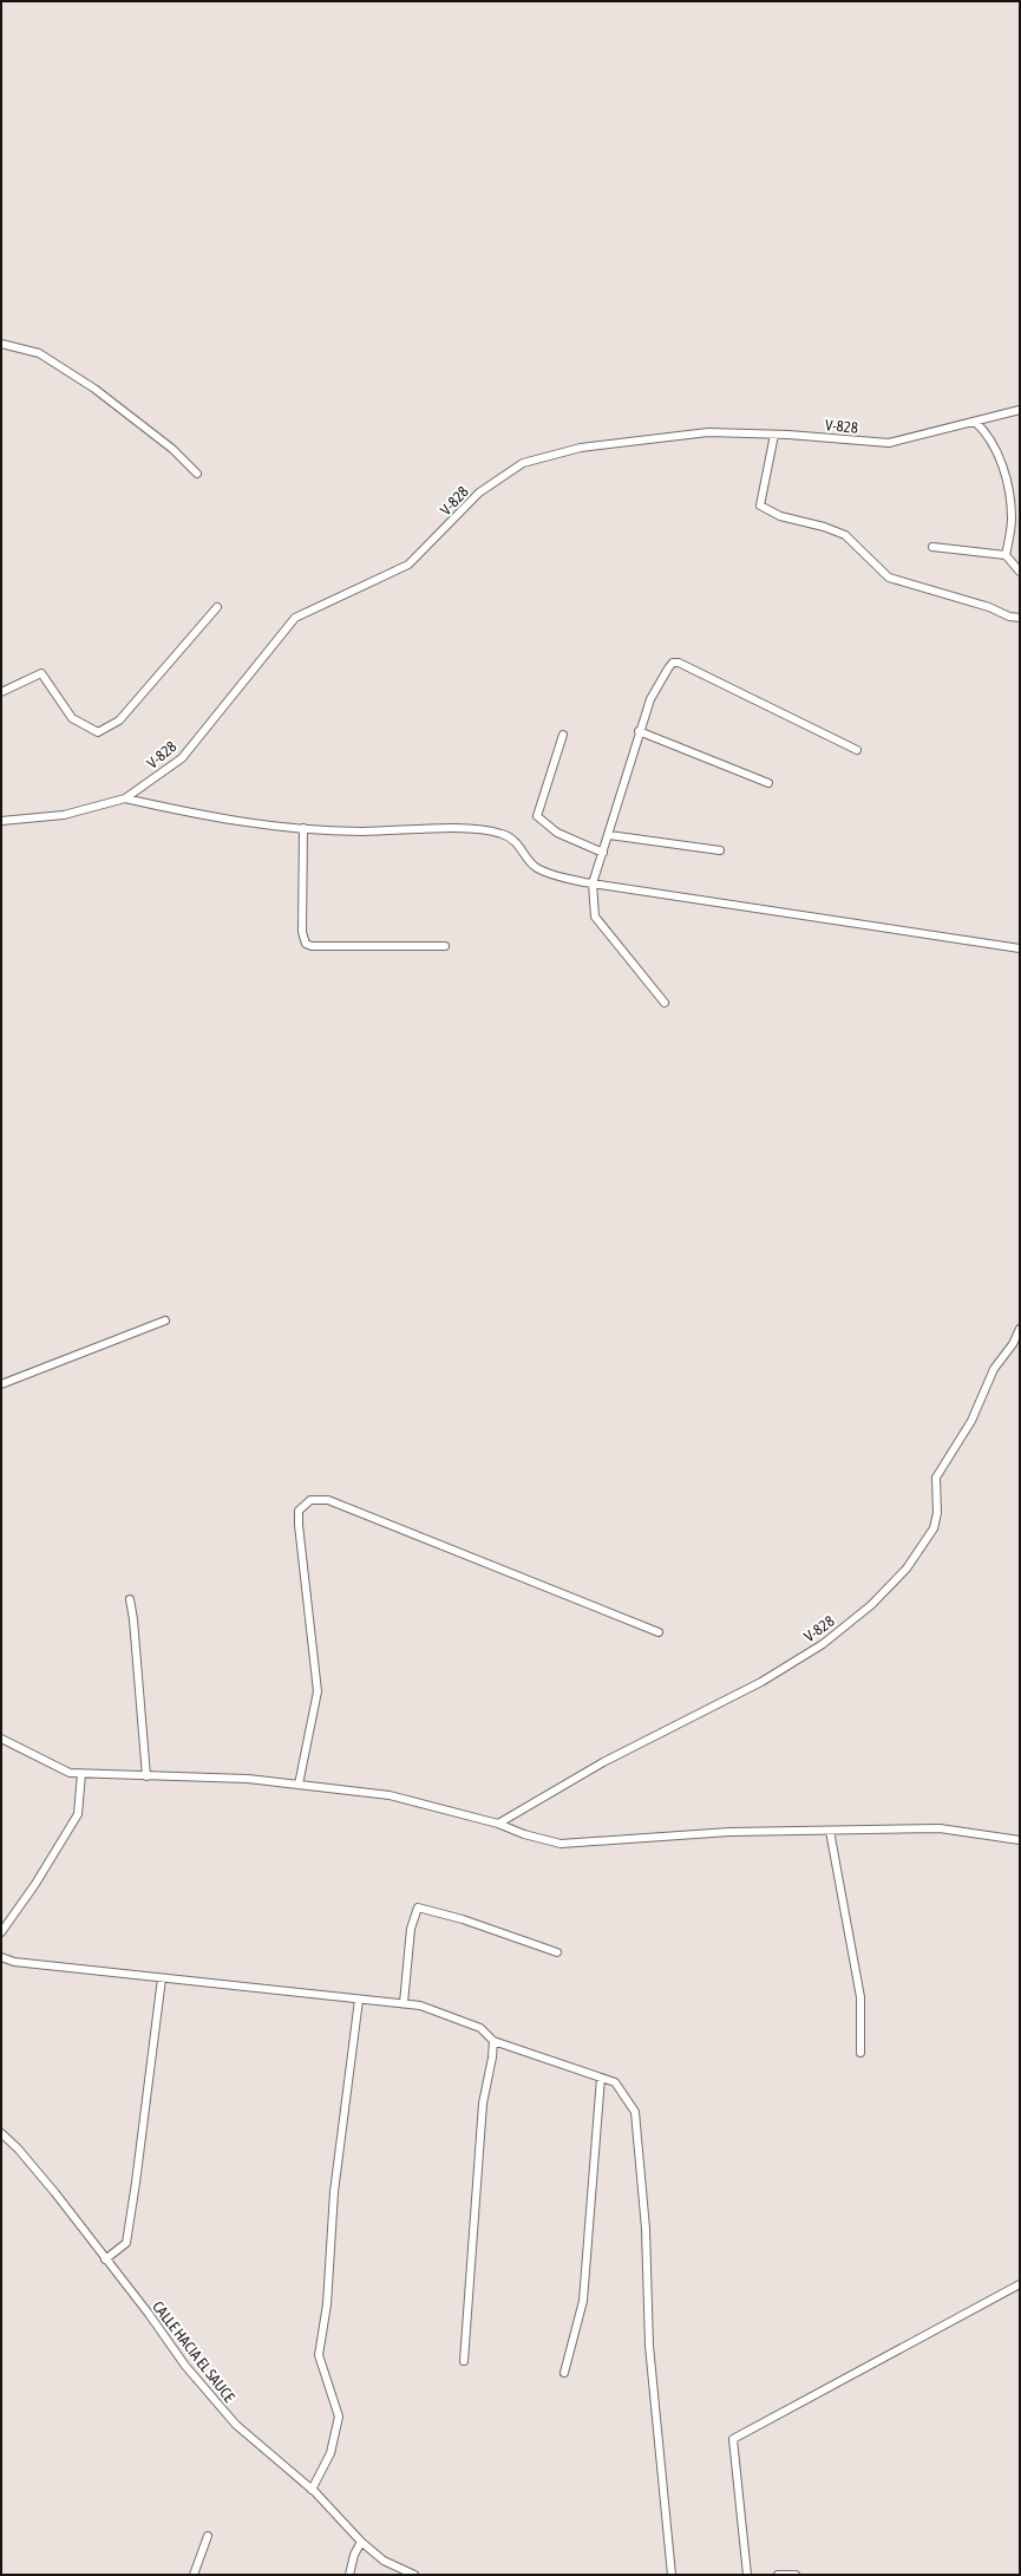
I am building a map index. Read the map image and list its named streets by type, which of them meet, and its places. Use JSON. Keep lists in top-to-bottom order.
{
  "streets": {
    "street": ["V-828", "CALLE HACIA EL SAUCE"]
  }
}
